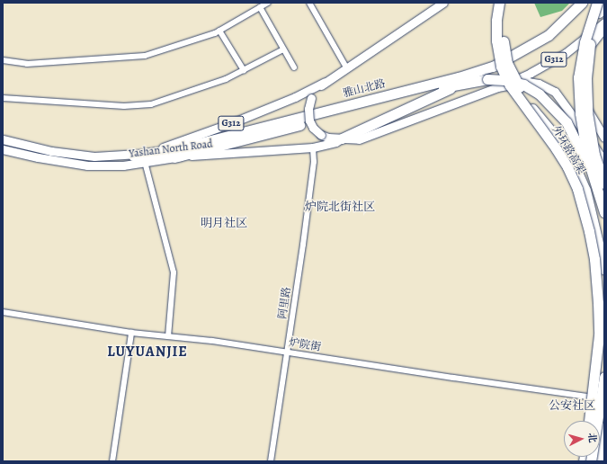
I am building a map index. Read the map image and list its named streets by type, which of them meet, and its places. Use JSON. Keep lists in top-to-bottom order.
{
  "streets": {
    "highway": ["雅山北路", "外环路高架"],
    "main road": ["G312", "Yashan North Road"],
    "street": ["阿里路", "炉院街"]
  },
  "crossings": [
    ["G312", "Yashan North Road"],
    ["雅山北路", "Yashan North Road"],
    ["Yashan North Road", "阿里路"],
    ["阿里路", "炉院街"]
  ],
  "districts": [
    "炉院北街社区",
    "明月社区",
    "LUYUANJIE",
    "公安社区"
  ],
  "north": "right"
}
